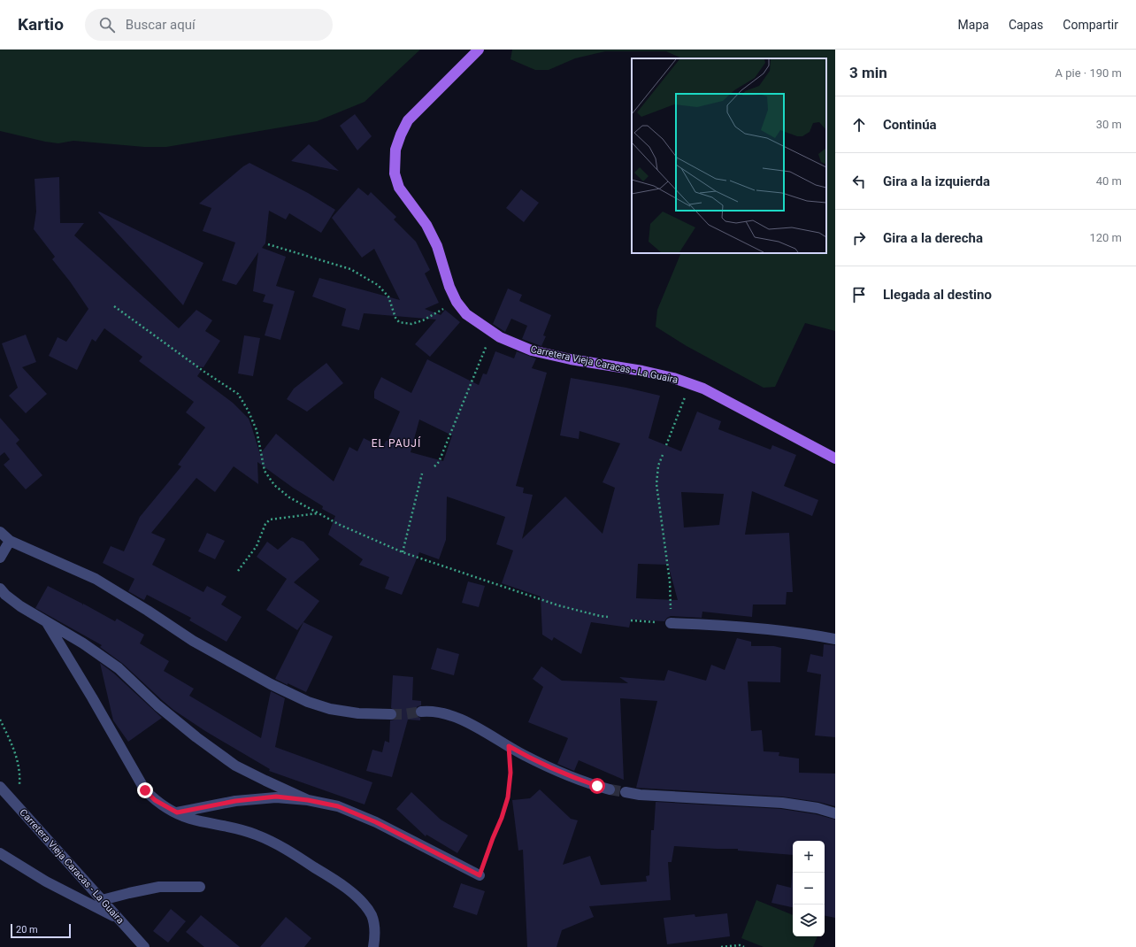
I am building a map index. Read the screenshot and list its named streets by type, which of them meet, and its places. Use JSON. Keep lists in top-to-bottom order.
{
  "streets": {
    "main road": ["Carretera Vieja Caracas - La Guaira"]
  },
  "districts": ["EL PAUJÍ"],
  "scale_bar": "20 m",
  "page": {
    "header": "Kartio",
    "search": "Buscar aquí",
    "nav": ["Mapa", "Capas", "Compartir"],
    "heading": ["3 min", "A pie · 190 m"],
    "list": [
      ["Continúa", "30 m"],
      ["Gira a la izquierda", "40 m"],
      ["Gira a la derecha", "120 m"],
      "Llegada al destino"
    ],
    "map_buttons": ["+", "−"],
    "scale": "20 m"
  }
}
